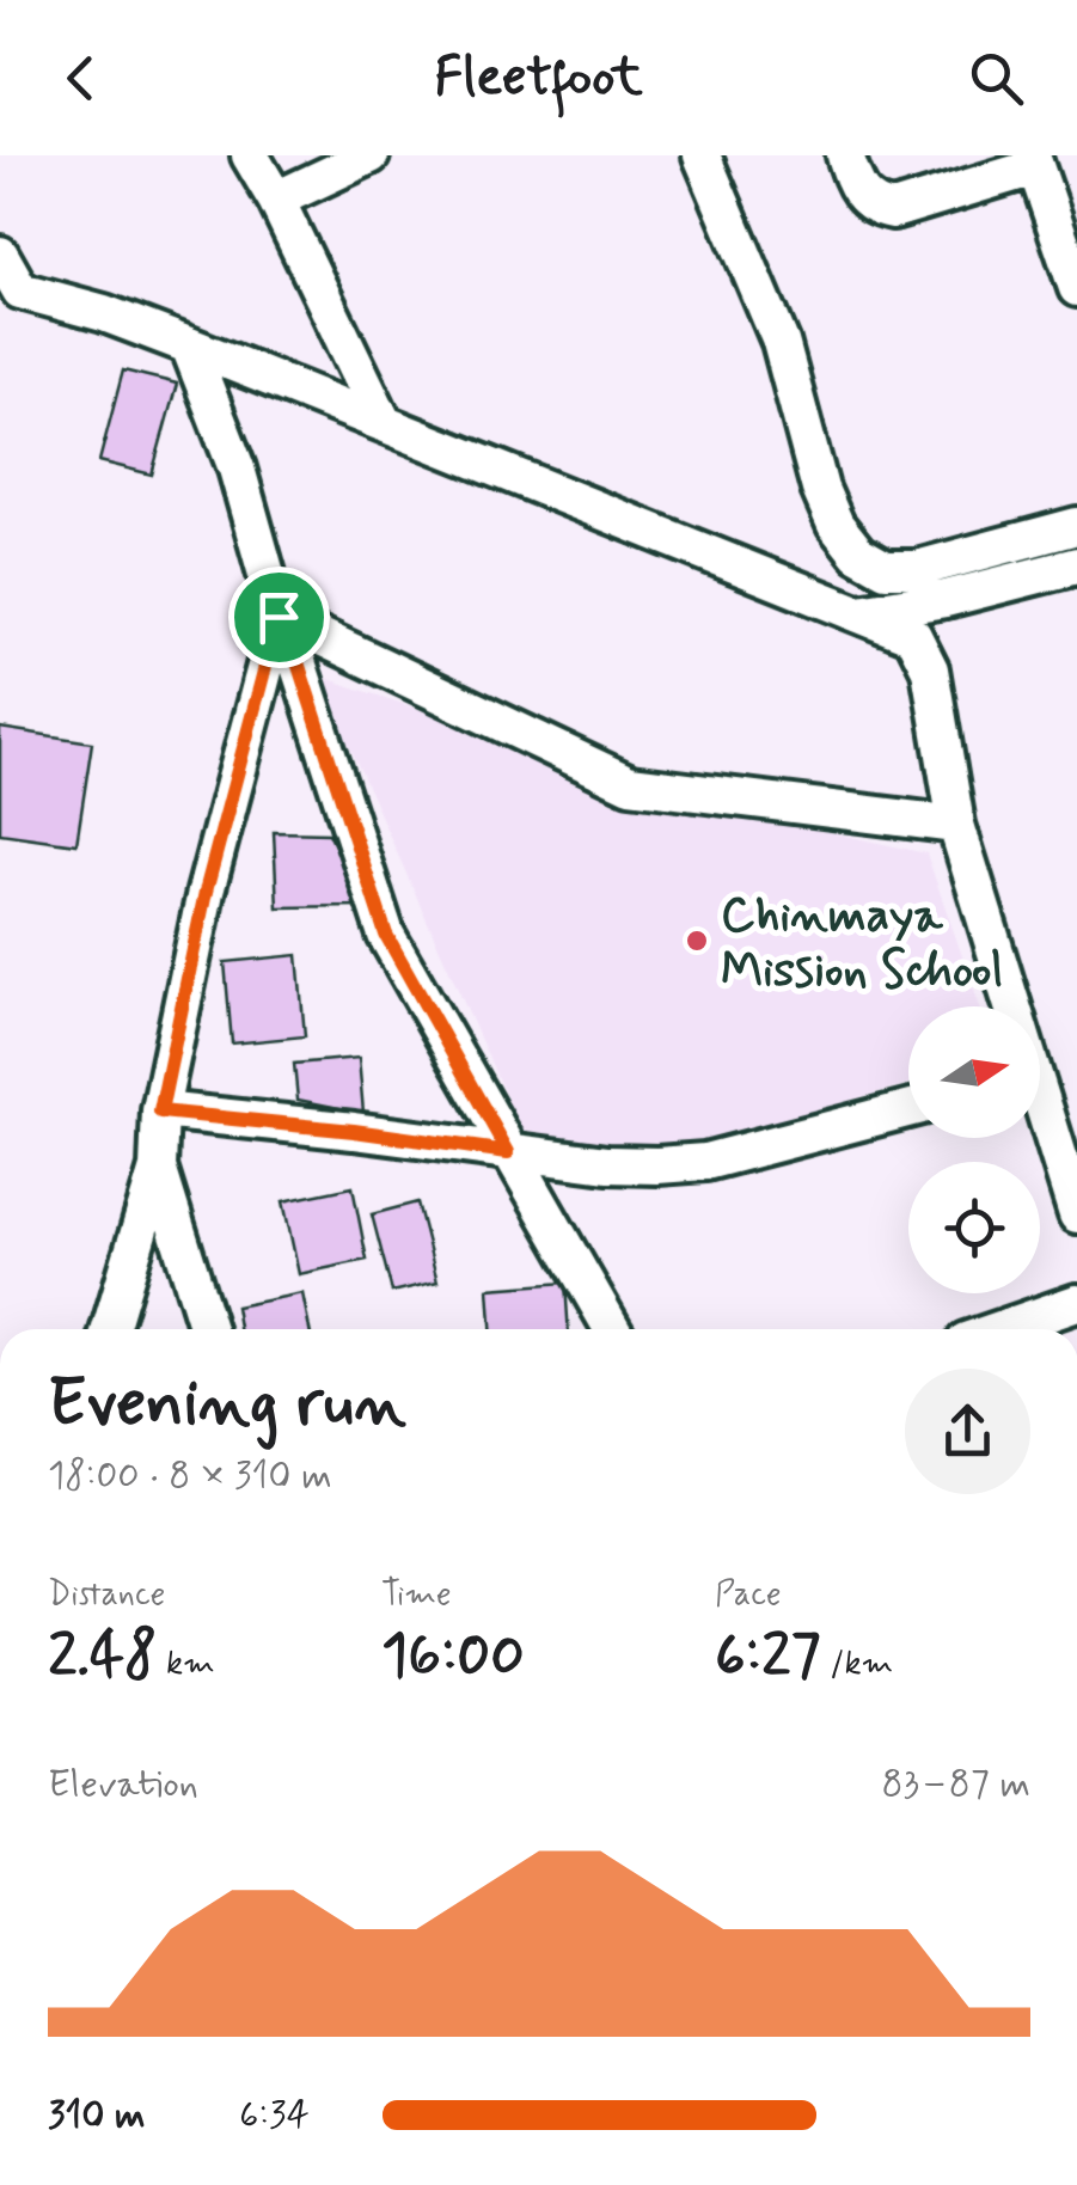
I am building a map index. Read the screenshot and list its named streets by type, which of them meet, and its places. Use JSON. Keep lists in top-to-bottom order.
{
  "places": ["Chinmaya Mission School"],
  "north": "right",
  "page": {
    "header": "Fleetfoot",
    "heading": ["Evening run", "18:00 · 8 × 310 m"],
    "stats": [
      ["Distance", "2.48 km"],
      ["Time", "16:00"],
      ["Pace", "6:27 /km"]
    ],
    "chart": ["Elevation", "83–87 m"],
    "list": [
      {
        "name": "310 m",
        "note": "6:34"
      }
    ]
  }
}
